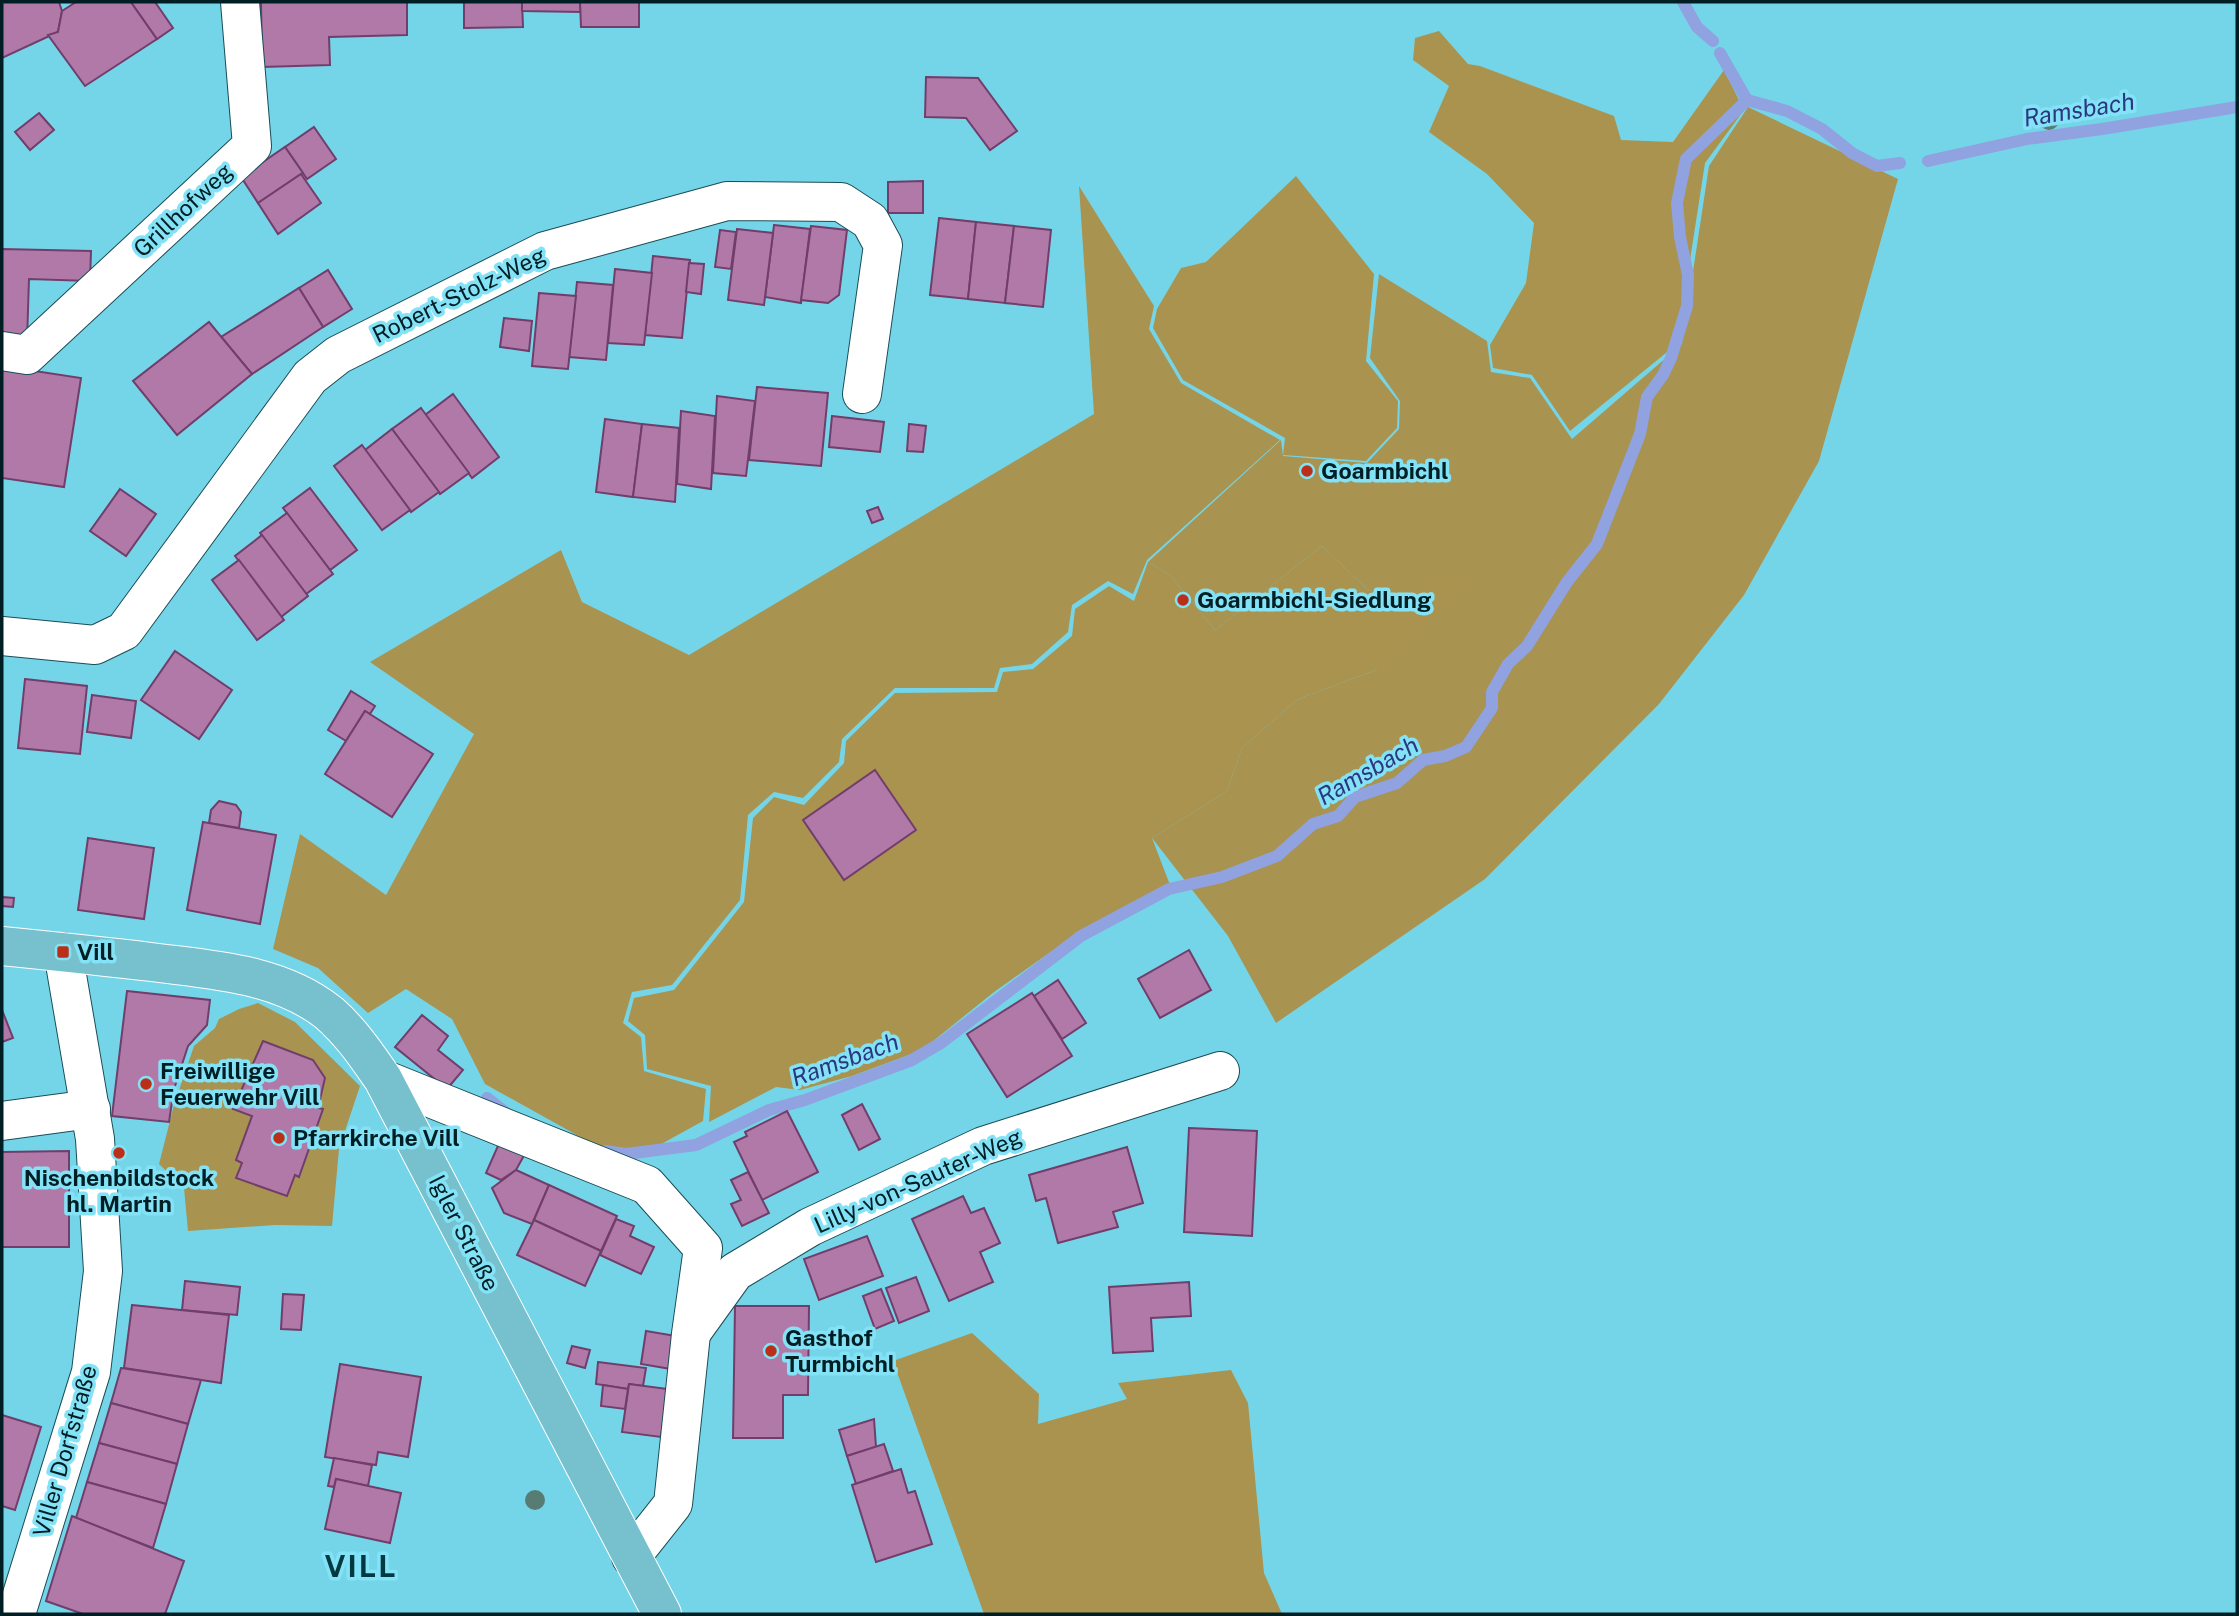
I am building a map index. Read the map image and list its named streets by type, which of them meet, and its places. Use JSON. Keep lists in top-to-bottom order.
{
  "streets": {
    "main road": ["Igler Straße"],
    "street": [
      "Grillhofweg",
      "Robert-Stolz-Weg",
      "Lilly-von-Sauter-Weg",
      "Viller Dorfstraße"
    ]
  },
  "crossings": [
    ["Lilly-von-Sauter-Weg", "Igler Straße"],
    ["Igler Straße", "Viller Dorfstraße"]
  ],
  "districts": ["VILL"],
  "water": ["Ramsbach"],
  "places": {
    "other": [
      "Goarmbichl",
      "Goarmbichl-Siedlung",
      "Freiwillige Feuerwehr Vill",
      "Pfarrkirche Vill",
      "Nischenbildstock hl. Martin",
      "Gasthof Turmbichl"
    ],
    "transit": ["Vill"]
  }
}
